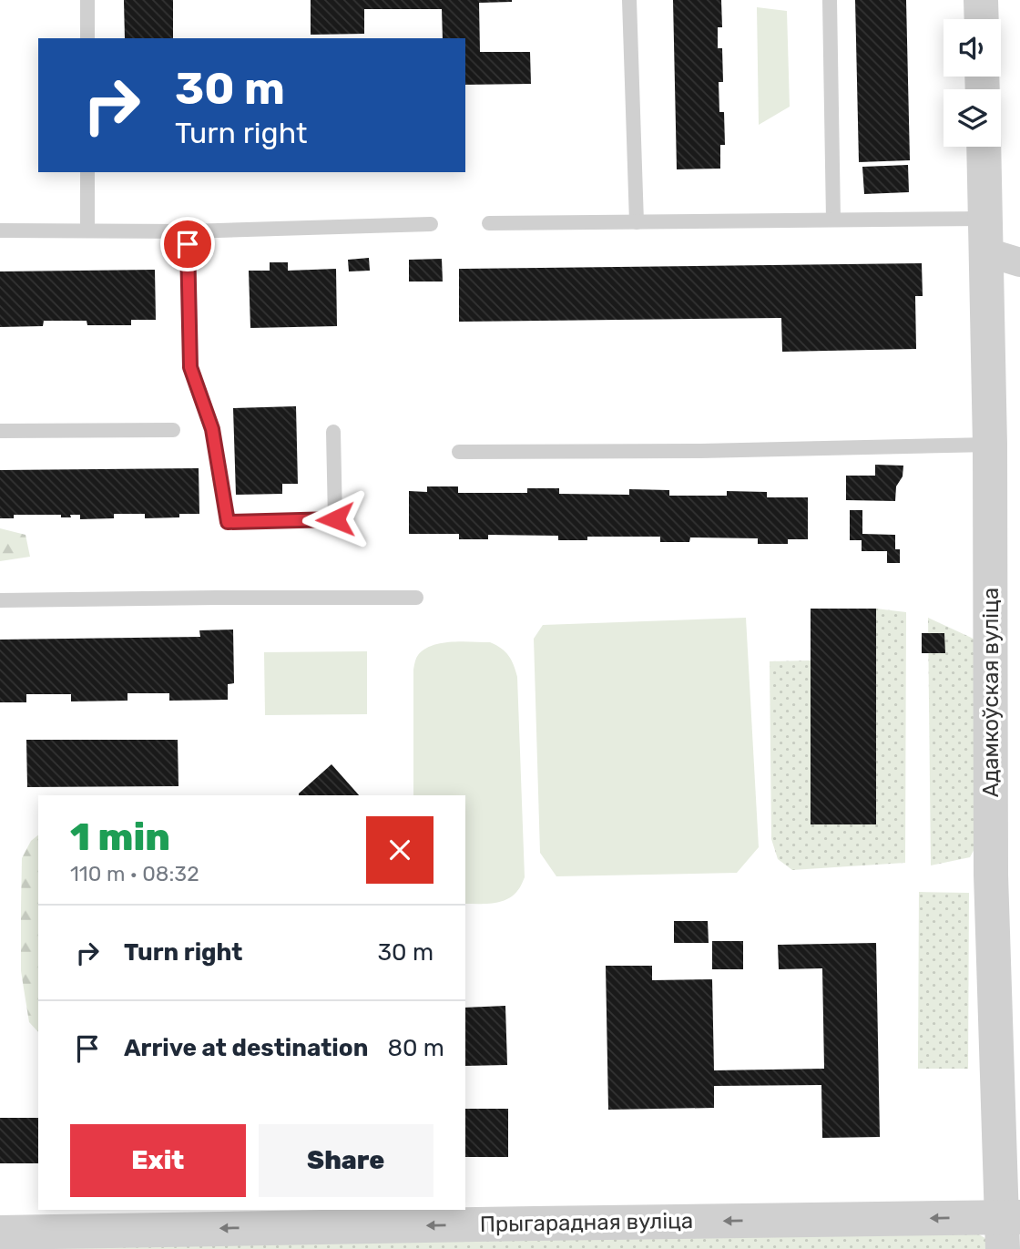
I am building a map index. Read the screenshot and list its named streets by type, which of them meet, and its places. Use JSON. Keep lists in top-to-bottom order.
{
  "streets": {
    "street": ["Адамкоўская вуліца", "Прыгарадная вуліца"]
  },
  "crossings": [
    ["Адамкоўская вуліца", "Прыгарадная вуліца"]
  ],
  "one_way": ["Прыгарадная вуліца"],
  "page": {
    "turn": ["30 m", "Turn right"],
    "heading": ["1 min", "110 m · 08:32"],
    "list": [
      {
        "name": "Turn right",
        "value": "30 m"
      },
      {
        "name": "Arrive at destination",
        "value": "80 m"
      }
    ],
    "buttons": ["Exit", "Share"]
  }
}
